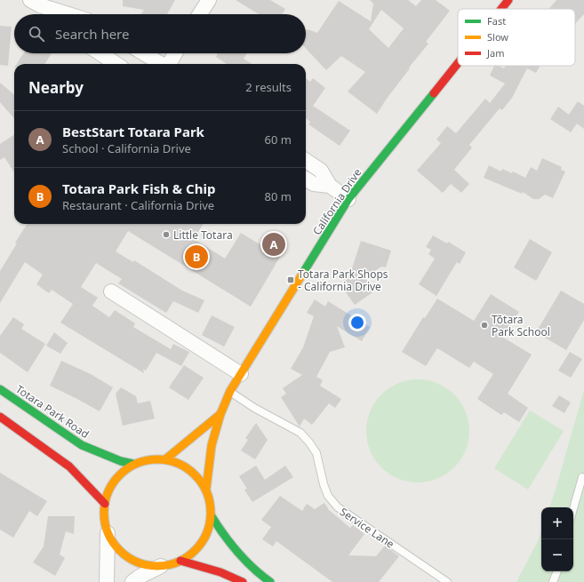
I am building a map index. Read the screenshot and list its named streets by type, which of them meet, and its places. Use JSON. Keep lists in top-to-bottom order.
{
  "streets": {
    "street": ["California Drive", "Totara Park Road"],
    "lane": ["Service Lane"]
  },
  "crossings": [
    ["California Drive", "Totara Park Road"],
    ["California Drive", "Service Lane"]
  ],
  "places": {
    "other": ["Little Totara", "Tōtara Park School"],
    "transit": ["Totara Park Shops - California Drive"]
  },
  "legend": ["Fast", "Slow", "Jam"],
  "page": {
    "search": "Search here",
    "heading": ["Nearby", "2 results"],
    "list": [
      {
        "mark": "A",
        "name": "BestStart Totara Park",
        "note": "School · California Drive",
        "value": "60 m"
      },
      {
        "mark": "B",
        "name": "Totara Park Fish & Chip",
        "note": "Restaurant · California Drive",
        "value": "80 m"
      }
    ],
    "pins": ["A", "B"],
    "map_buttons": ["+", "−"]
  }
}
